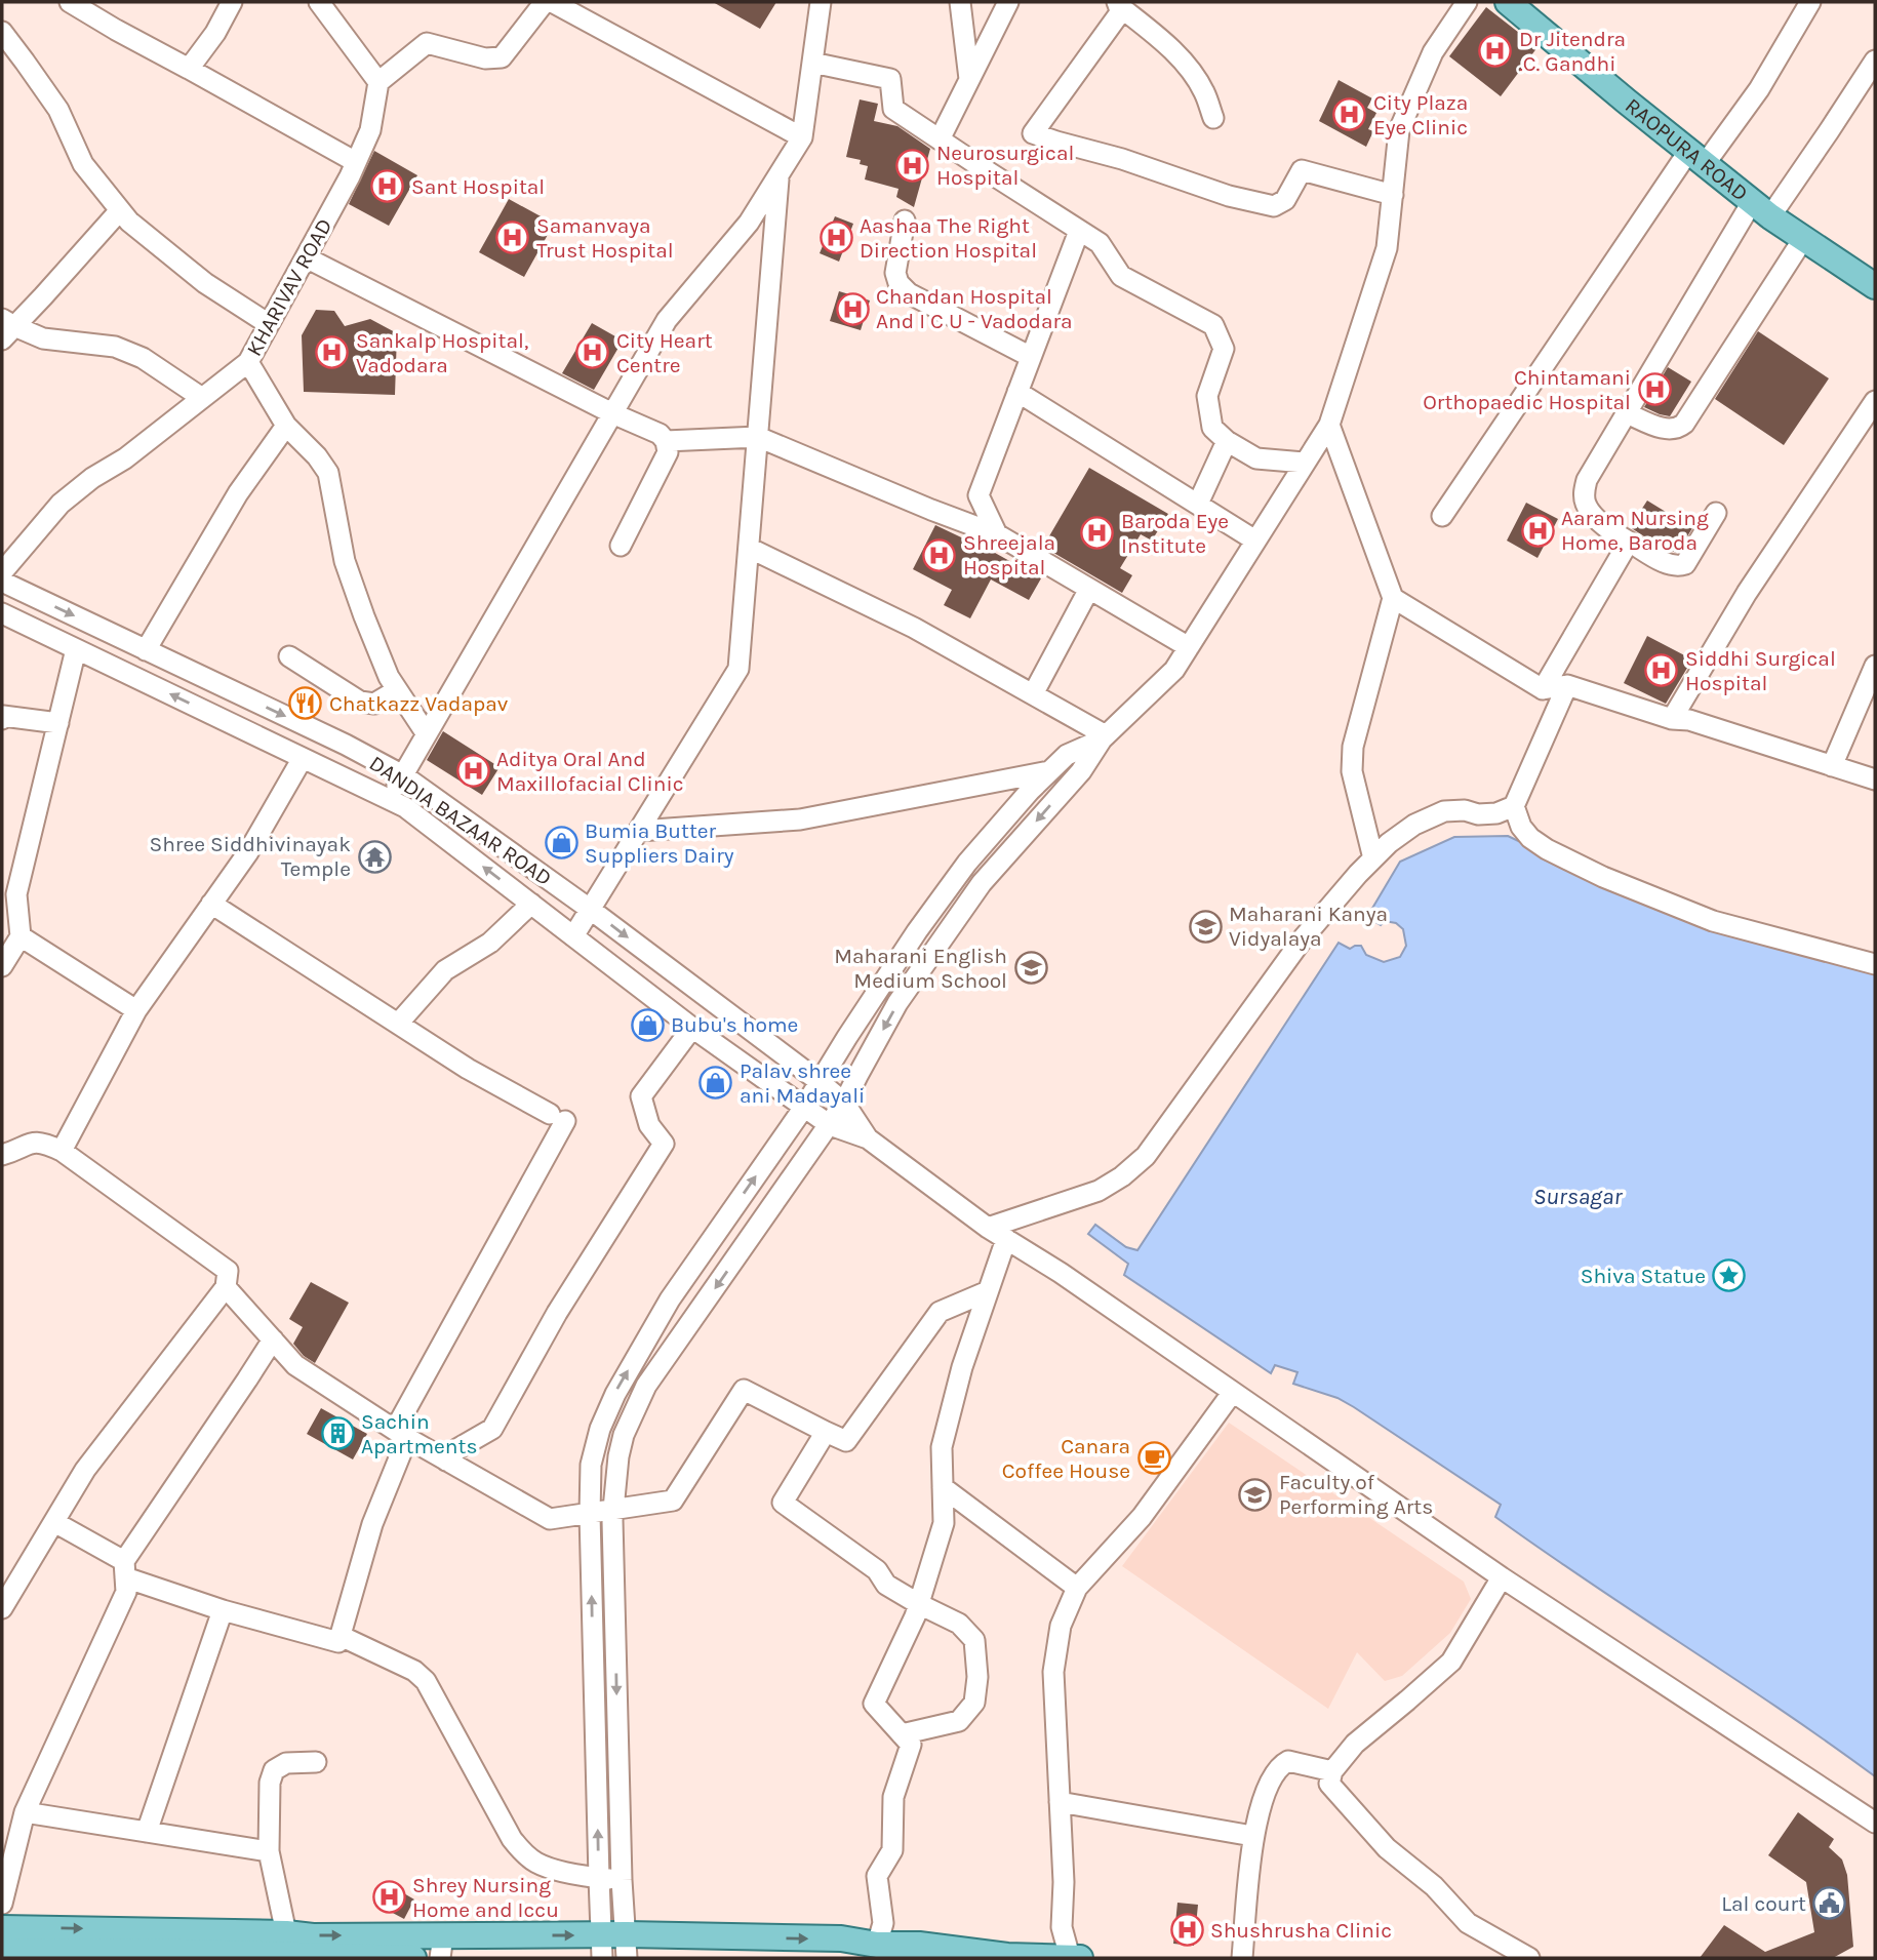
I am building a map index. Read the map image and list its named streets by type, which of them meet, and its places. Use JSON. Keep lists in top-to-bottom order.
{
  "streets": {
    "main road": ["RAOPURA ROAD"],
    "street": ["KHARIVAV ROAD", "DANDIA BAZAAR ROAD"]
  },
  "water": ["Sursagar"],
  "places": {
    "hospital": [
      "Dr Jitendra .C. Gandhi",
      "City Plaza Eye Clinic",
      "Neurosurgical Hospital",
      "Sant Hospital",
      "Samanvaya Trust Hospital",
      "Aashaa The Right Direction Hospital",
      "Chandan Hospital And I C U - Vadodara",
      "Sankalp Hospital, Vadodara",
      "City Heart Centre",
      "Chintamani Orthopaedic Hospital",
      "Aaram Nursing Home, Baroda",
      "Baroda Eye Institute",
      "Shreejala Hospital",
      "Siddhi Surgical Hospital",
      "Aditya Oral And Maxillofacial Clinic",
      "Shrey Nursing Home and Iccu",
      "Shushrusha Clinic"
    ],
    "restaurant": ["Chatkazz Vadapav"],
    "shop": ["Bumia Butter Suppliers Dairy", "Bubu's home", "Palav shree ani Madayali"],
    "temple": ["Shree Siddhivinayak Temple"],
    "school or university": ["Maharani Kanya Vidyalaya", "Maharani English Medium School", "Faculty of Performing Arts"],
    "place": ["Shiva Statue"],
    "building": ["Sachin Apartments"],
    "cafe": ["Canara Coffee House"],
    "public building": ["Lal court"]
  }
}
